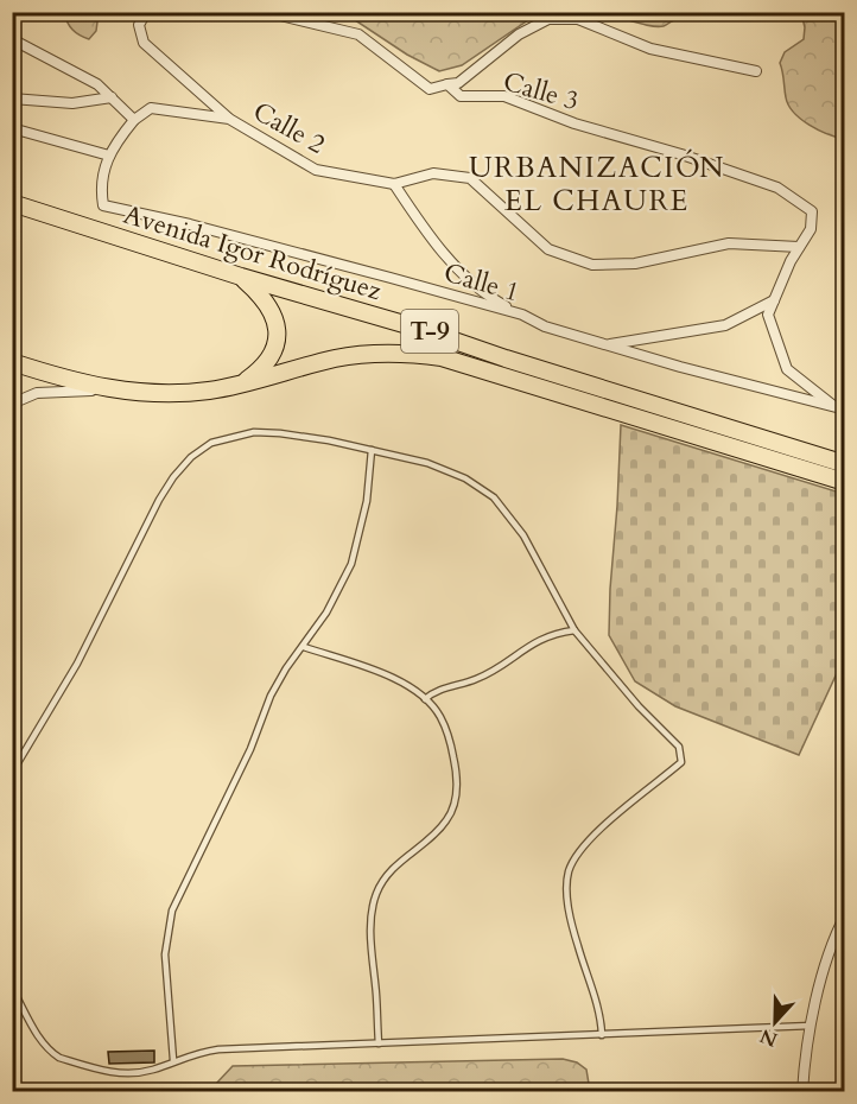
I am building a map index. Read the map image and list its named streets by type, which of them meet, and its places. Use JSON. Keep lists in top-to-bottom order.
{
  "streets": {
    "highway": ["Avenida Igor Rodríguez", "T-9"],
    "street": ["Calle 3", "Calle 2", "Calle 1"]
  },
  "crossings": [
    ["Calle 3", "Calle 2"],
    ["Avenida Igor Rodríguez", "T-9"]
  ],
  "districts": ["URBANIZACIÓN EL CHAURE"],
  "north": "bottom"
}
